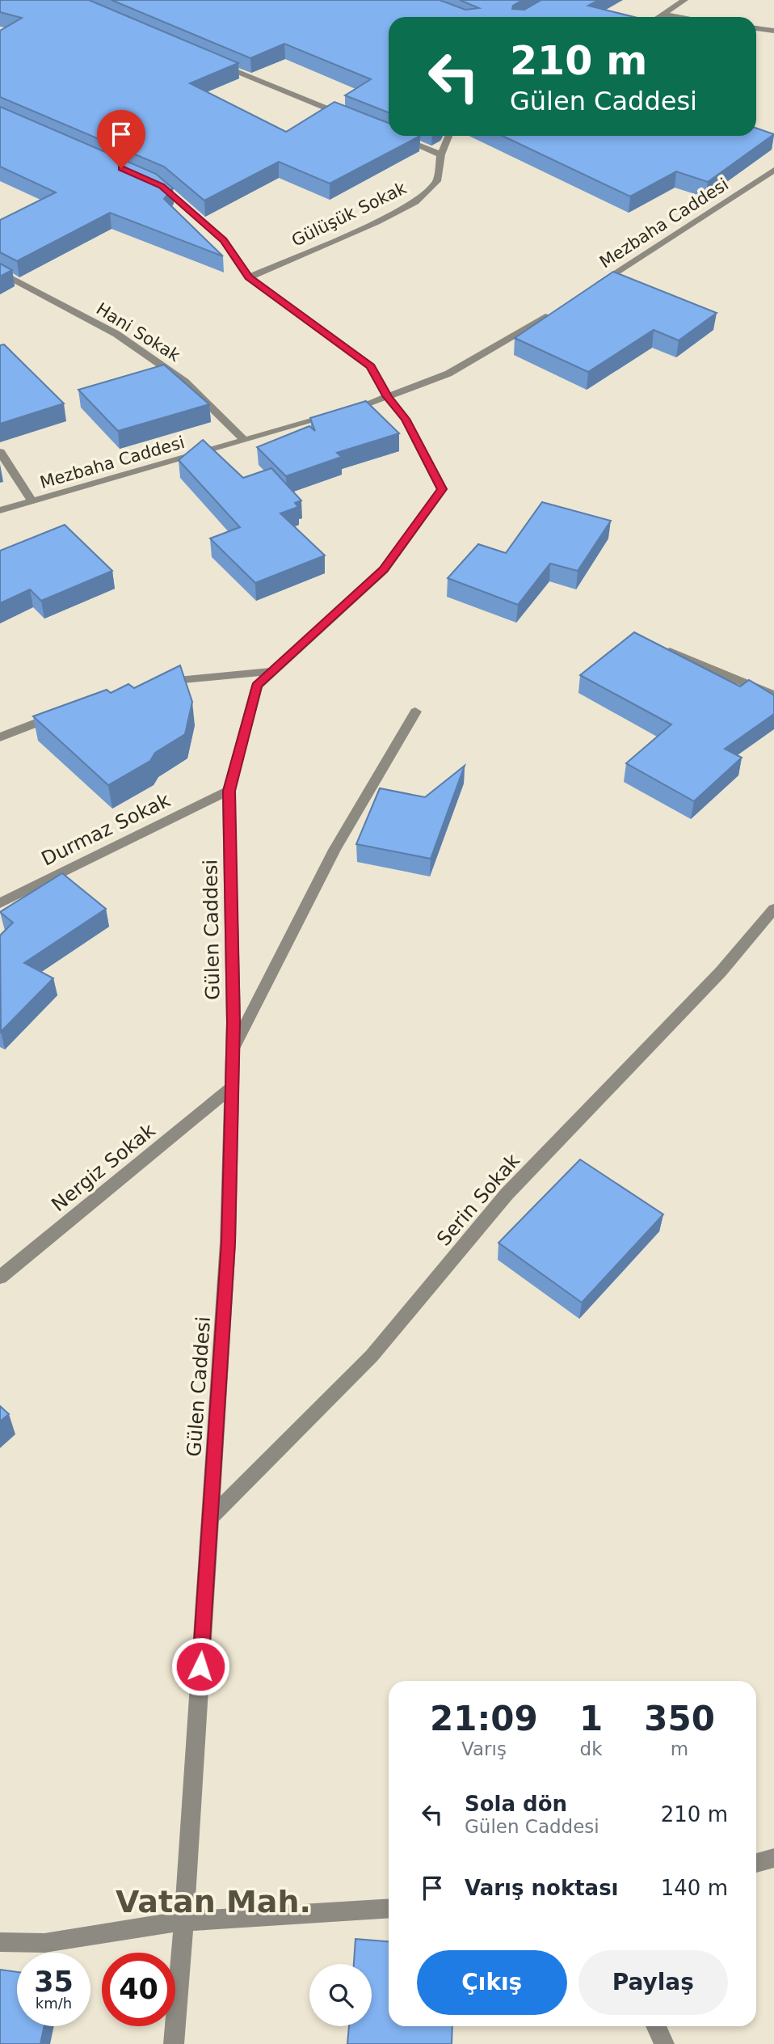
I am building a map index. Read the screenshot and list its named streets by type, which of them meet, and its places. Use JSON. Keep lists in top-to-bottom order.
{
  "streets": {
    "street": [
      "Gülüşük Sokak",
      "Mezbaha Caddesi",
      "Hani Sokak",
      "Durmaz Sokak",
      "Gülen Caddesi",
      "Nergiz Sokak",
      "Serin Sokak"
    ]
  },
  "crossings": [
    ["Gülüşük Sokak", "Gülen Caddesi"],
    ["Mezbaha Caddesi", "Hani Sokak"],
    ["Mezbaha Caddesi", "Gülen Caddesi"],
    ["Durmaz Sokak", "Gülen Caddesi"],
    ["Gülen Caddesi", "Nergiz Sokak"],
    ["Gülen Caddesi", "Serin Sokak"]
  ],
  "districts": ["Vatan Mah."],
  "page": {
    "turn": ["210 m", "Gülen Caddesi"],
    "eta": [
      "21:09",
      "Varış",
      "1",
      "dk",
      "350",
      "m"
    ],
    "list": [
      {
        "name": "Sola dön",
        "note": "Gülen Caddesi",
        "value": "210 m"
      },
      {
        "name": "Varış noktası",
        "value": "140 m"
      }
    ],
    "buttons": ["Çıkış", "Paylaş"],
    "speed": "35 km/h",
    "limit": "40"
  }
}
